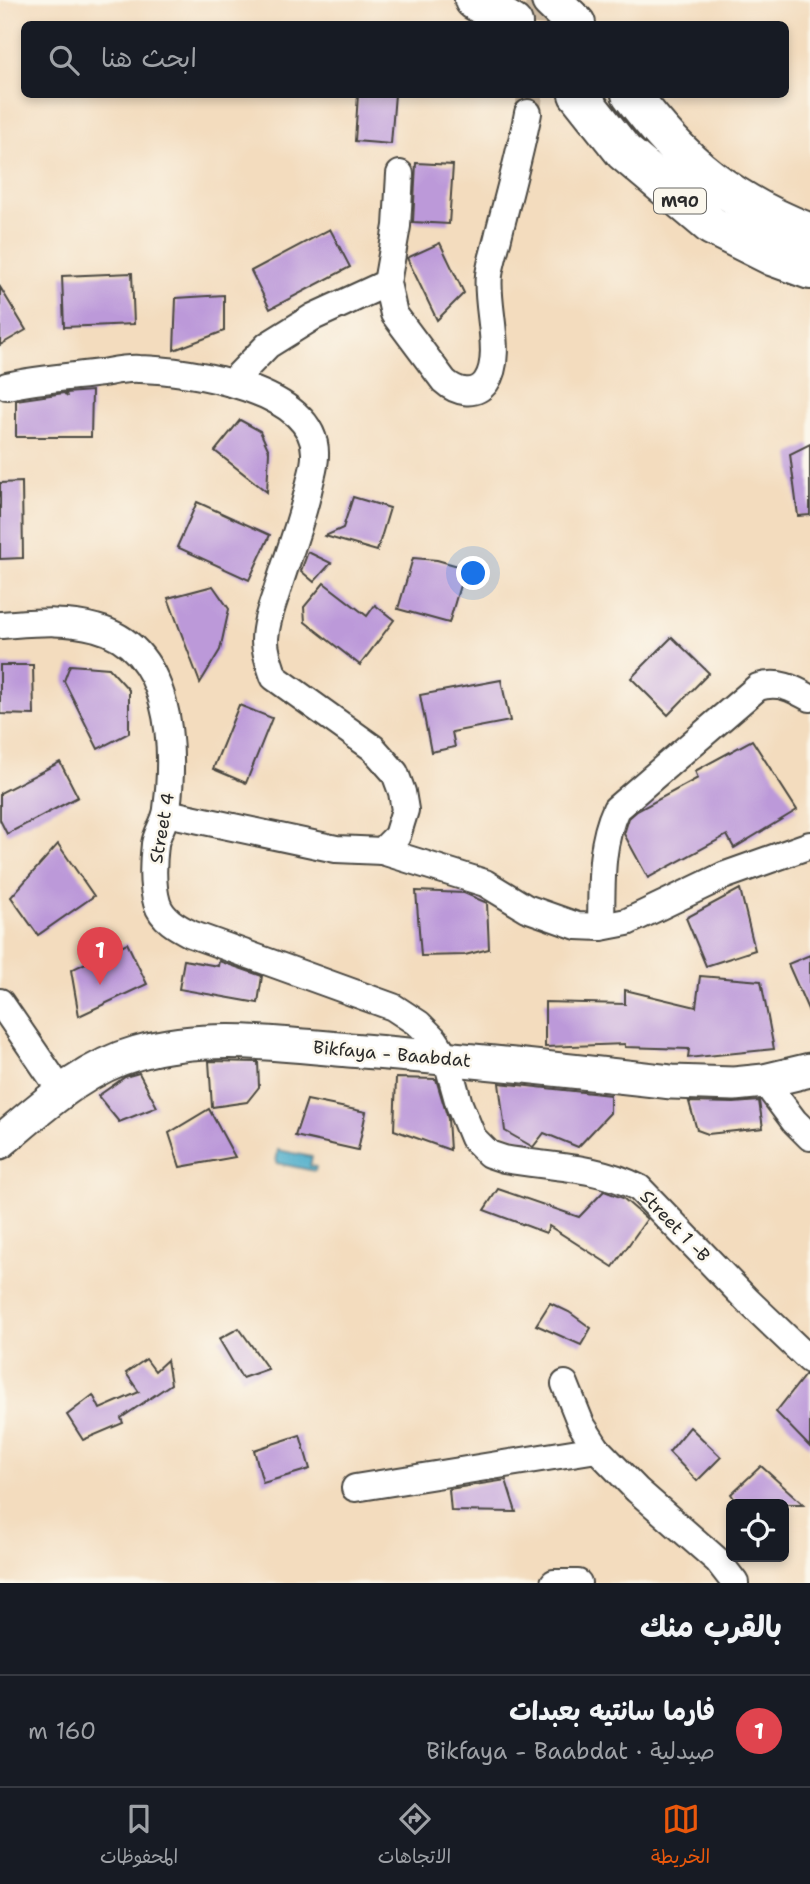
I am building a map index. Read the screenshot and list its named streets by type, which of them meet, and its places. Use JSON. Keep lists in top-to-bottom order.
{
  "streets": {
    "highway": ["M90"],
    "main road": ["Bikfaya - Baabdat"],
    "street": ["Street 4", "Street 1 -B"]
  },
  "crossings": [
    ["Street 4", "Bikfaya - Baabdat"],
    ["Street 4", "Street 1 -B"],
    ["Bikfaya - Baabdat", "Street 1 -B"]
  ],
  "page": {
    "search": "ابحث هنا",
    "pins": "1",
    "heading": "بالقرب منك",
    "list": [
      {
        "mark": "1",
        "name": "فارما سانتيه بعبدات",
        "note": "صيدلية · Bikfaya - Baabdat",
        "value": "160 m"
      }
    ],
    "nav": ["الخريطة", "الاتجاهات", "المحفوظات"]
  }
}
